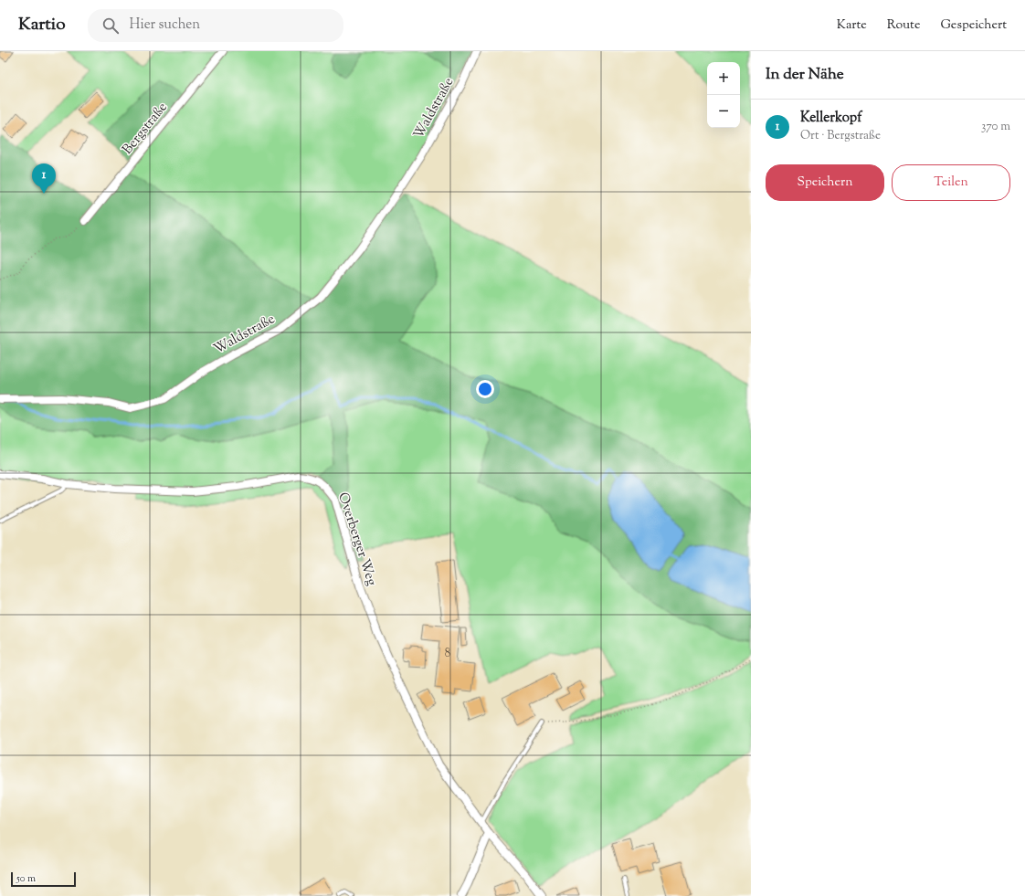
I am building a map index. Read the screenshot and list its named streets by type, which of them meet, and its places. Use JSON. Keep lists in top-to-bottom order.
{
  "streets": {
    "street": ["Waldstraße", "Bergstraße", "Overberger Weg"]
  },
  "house_numbers": ["8"],
  "scale_bar": "50 m",
  "page": {
    "header": "Kartio",
    "search": "Hier suchen",
    "nav": ["Karte", "Route", "Gespeichert"],
    "heading": "In der Nähe",
    "map_buttons": ["+", "−"],
    "list": [
      {
        "mark": "1",
        "name": "Kellerkopf",
        "note": "Ort · Bergstraße",
        "value": "370 m"
      }
    ],
    "buttons": ["Speichern", "Teilen"],
    "pins": "1",
    "scale": "50 m"
  }
}
